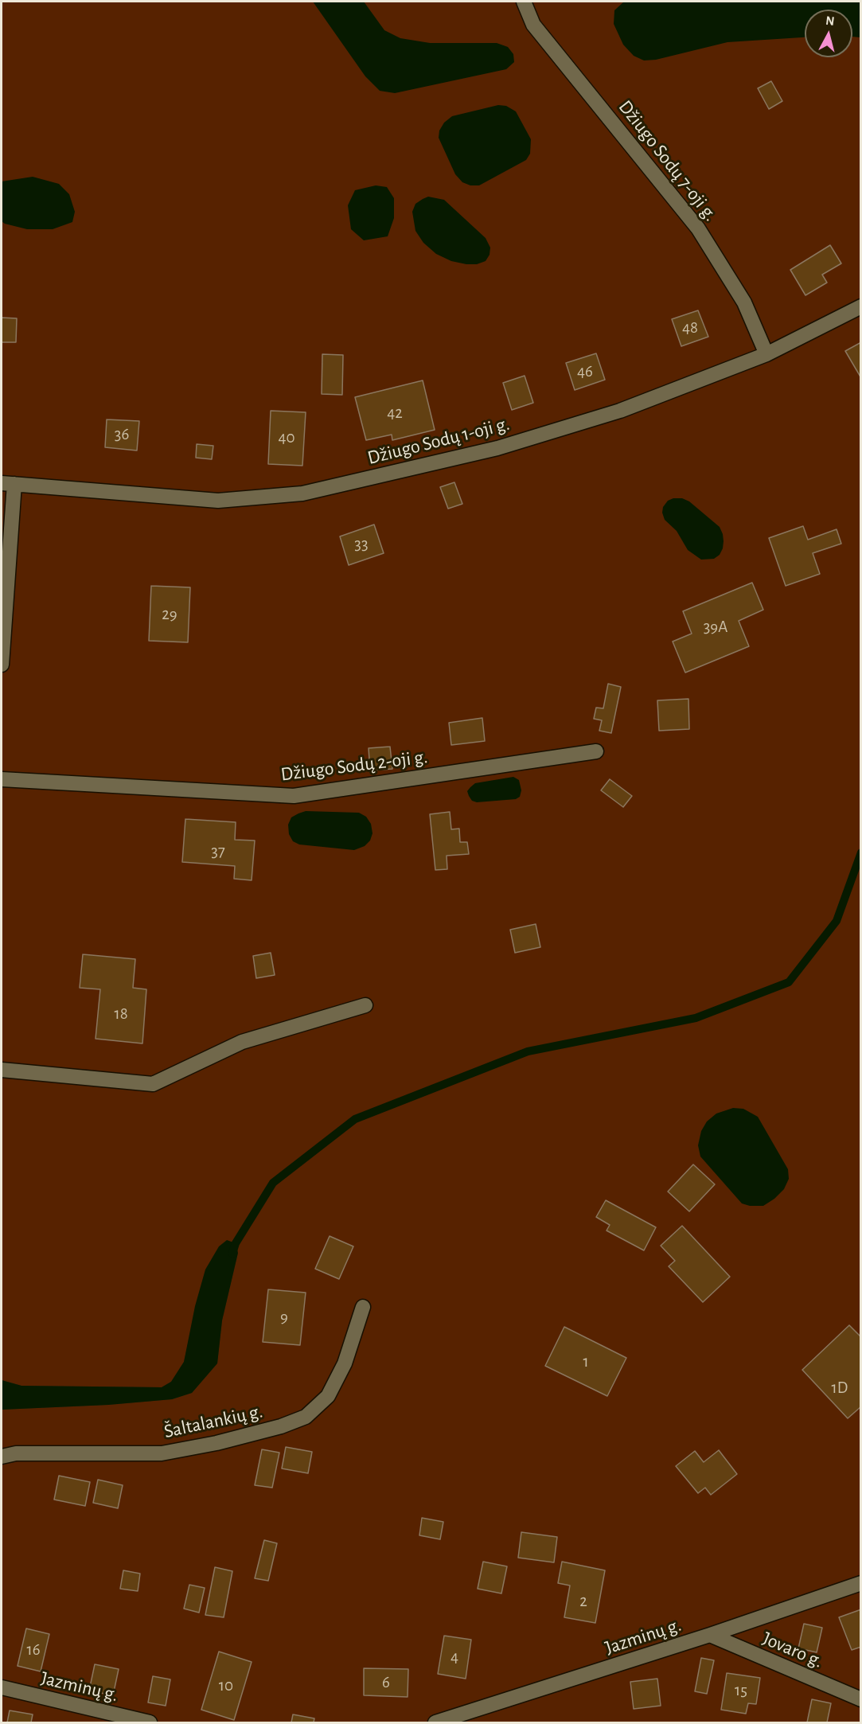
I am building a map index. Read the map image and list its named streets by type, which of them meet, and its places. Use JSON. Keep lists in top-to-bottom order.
{
  "streets": {
    "street": [
      "Džiugo Sodų 7-oji g.",
      "Džiugo Sodų 1-oji g.",
      "Džiugo Sodų 2-oji g.",
      "Šaltalankių g.",
      "Jazminų g.",
      "Jovaro g."
    ]
  },
  "crossings": [
    ["Džiugo Sodų 7-oji g.", "Džiugo Sodų 1-oji g."],
    ["Jazminų g.", "Jovaro g."]
  ],
  "house_numbers": [
    "48",
    "46",
    "42",
    "36",
    "40",
    "33",
    "29",
    "39A",
    "37",
    "18",
    "9",
    "1",
    "1D",
    "2",
    "16",
    "4",
    "6",
    "10",
    "15"
  ],
  "north": "top"
}
